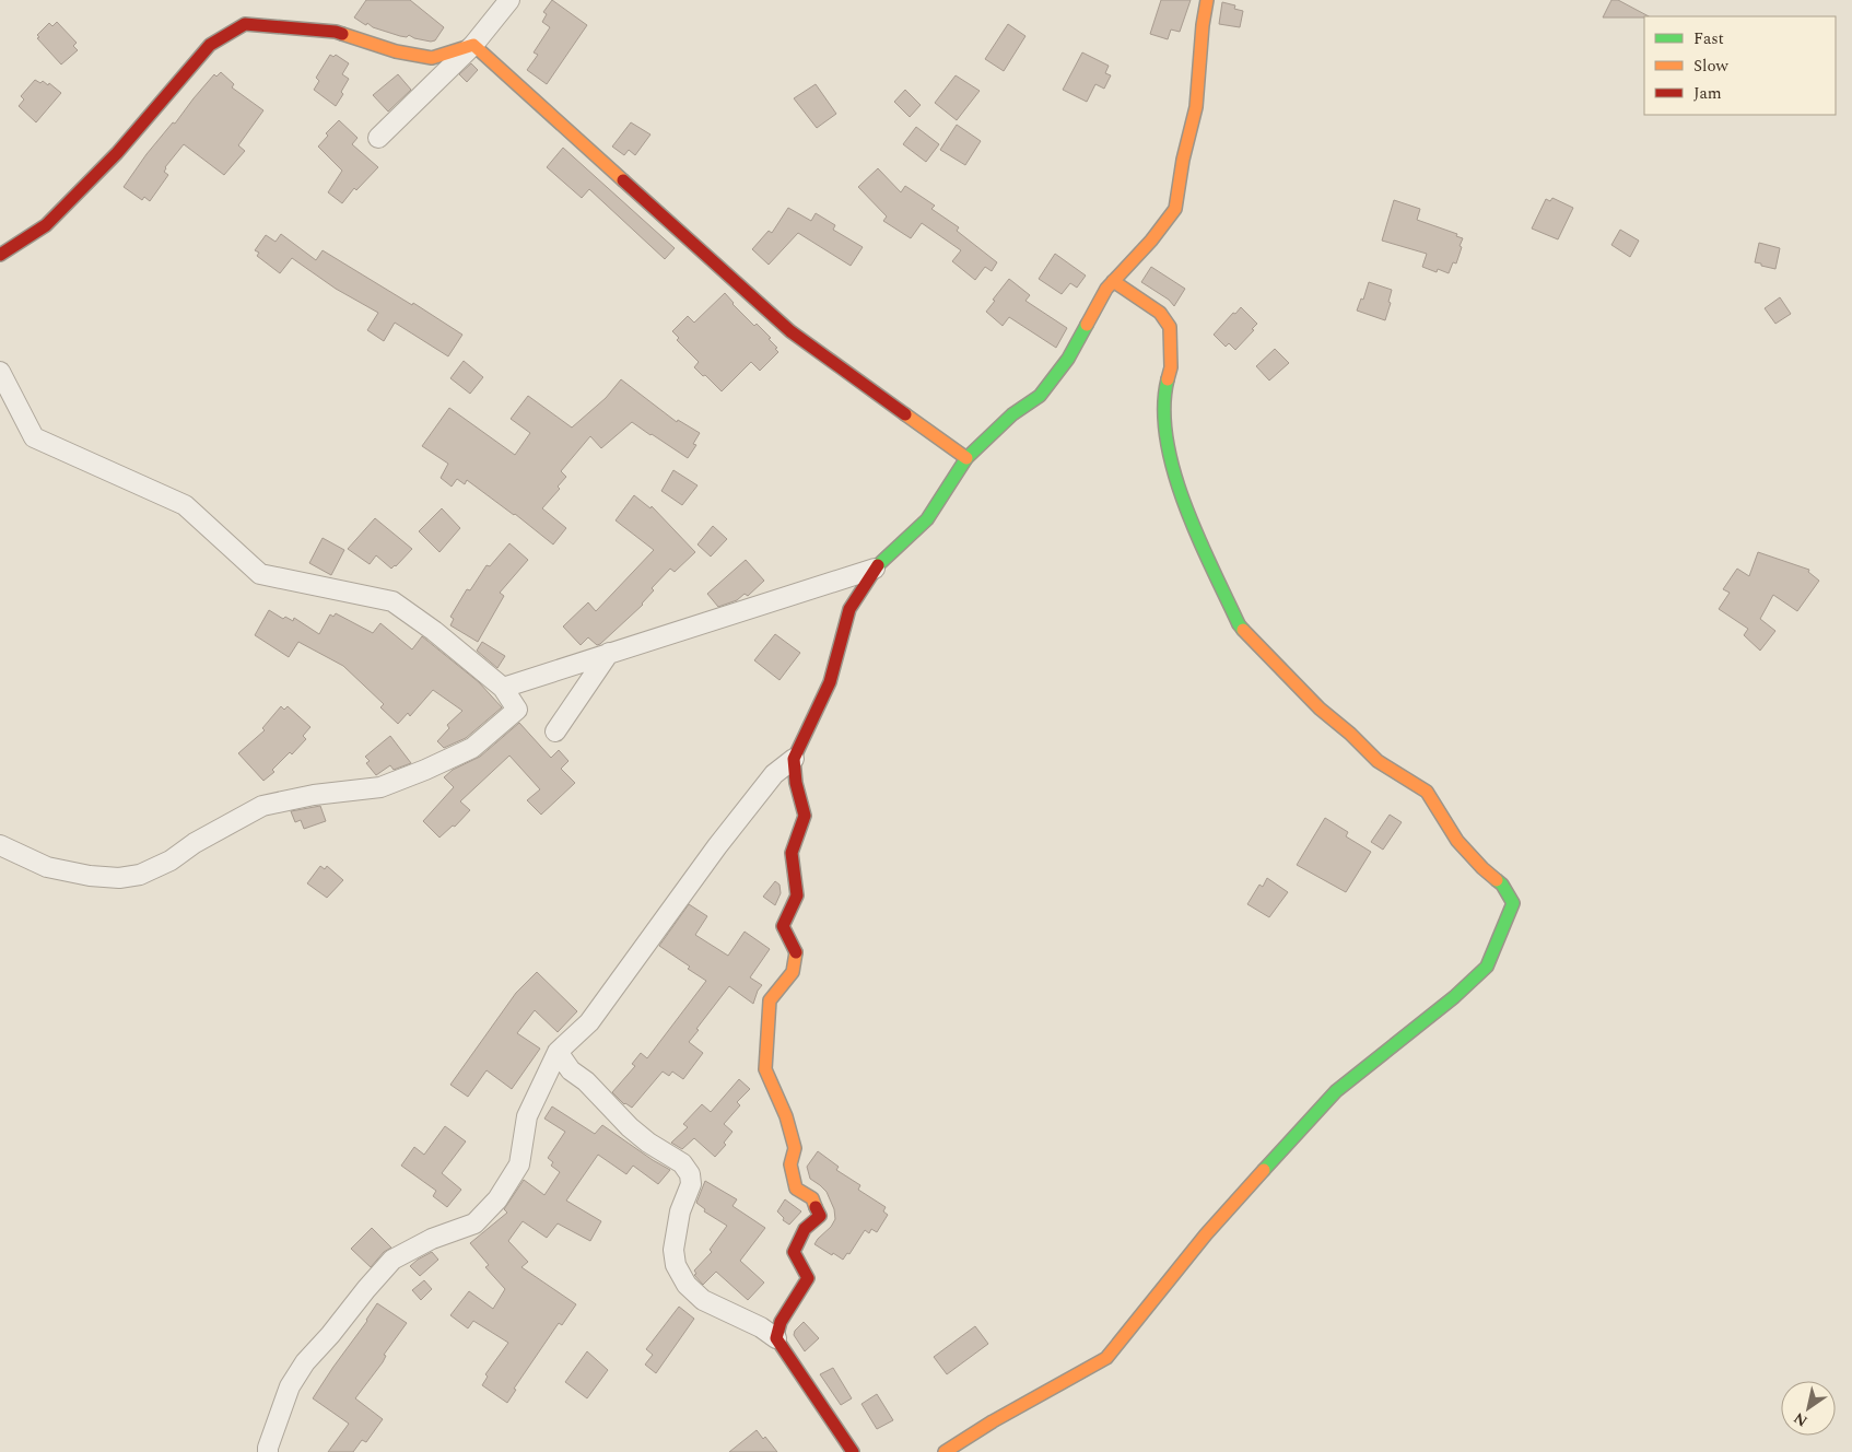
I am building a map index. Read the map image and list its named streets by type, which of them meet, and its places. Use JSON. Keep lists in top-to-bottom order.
{
  "legend": ["Fast", "Slow", "Jam"],
  "north": "bottom left"
}
